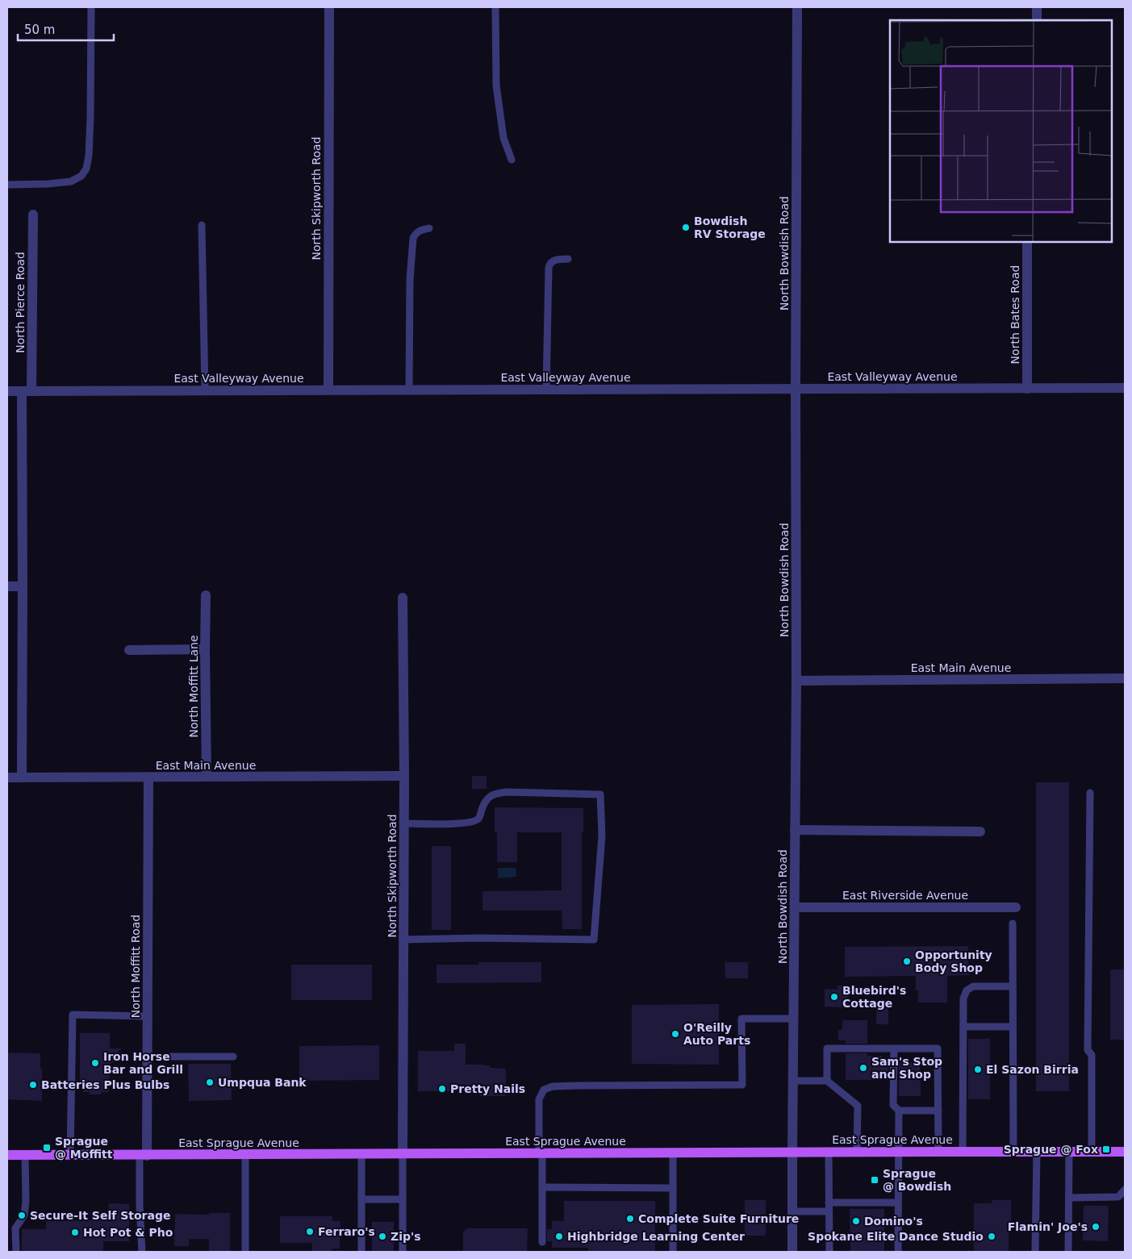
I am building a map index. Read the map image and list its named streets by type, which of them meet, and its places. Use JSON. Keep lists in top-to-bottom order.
{
  "streets": {
    "main road": ["East Sprague Avenue"],
    "street": [
      "North Skipworth Road",
      "North Bowdish Road",
      "North Pierce Road",
      "North Bates Road",
      "East Valleyway Avenue",
      "East Main Avenue",
      "North Moffitt Lane",
      "East Riverside Avenue",
      "North Moffitt Road"
    ]
  },
  "crossings": [
    ["North Skipworth Road", "East Valleyway Avenue"],
    ["North Skipworth Road", "East Main Avenue"],
    ["North Skipworth Road", "East Sprague Avenue"],
    ["North Bowdish Road", "East Valleyway Avenue"],
    ["North Bowdish Road", "East Main Avenue"],
    ["North Bowdish Road", "East Riverside Avenue"],
    ["North Bowdish Road", "East Sprague Avenue"],
    ["North Pierce Road", "East Valleyway Avenue"],
    ["North Pierce Road", "East Main Avenue"],
    ["North Bates Road", "East Valleyway Avenue"],
    ["East Main Avenue", "North Moffitt Lane"],
    ["East Main Avenue", "North Moffitt Road"],
    ["North Moffitt Road", "East Sprague Avenue"]
  ],
  "places": {
    "other": [
      "Bowdish RV Storage",
      "Opportunity Body Shop",
      "Bluebird's Cottage",
      "O'Reilly Auto Parts",
      "Iron Horse Bar and Grill",
      "Sam's Stop and Shop",
      "El Sazon Birria",
      "Umpqua Bank",
      "Batteries Plus Bulbs",
      "Pretty Nails",
      "Secure-It Self Storage",
      "Complete Suite Furniture",
      "Domino's",
      "Flamin' Joe's",
      "Ferraro's",
      "Hot Pot & Pho",
      "Zip's",
      "Highbridge Learning Center",
      "Spokane Elite Dance Studio"
    ],
    "transit": ["Sprague @ Moffitt", "Sprague @ Fox", "Sprague @ Bowdish"]
  },
  "scale_bar": "50 m"
}
